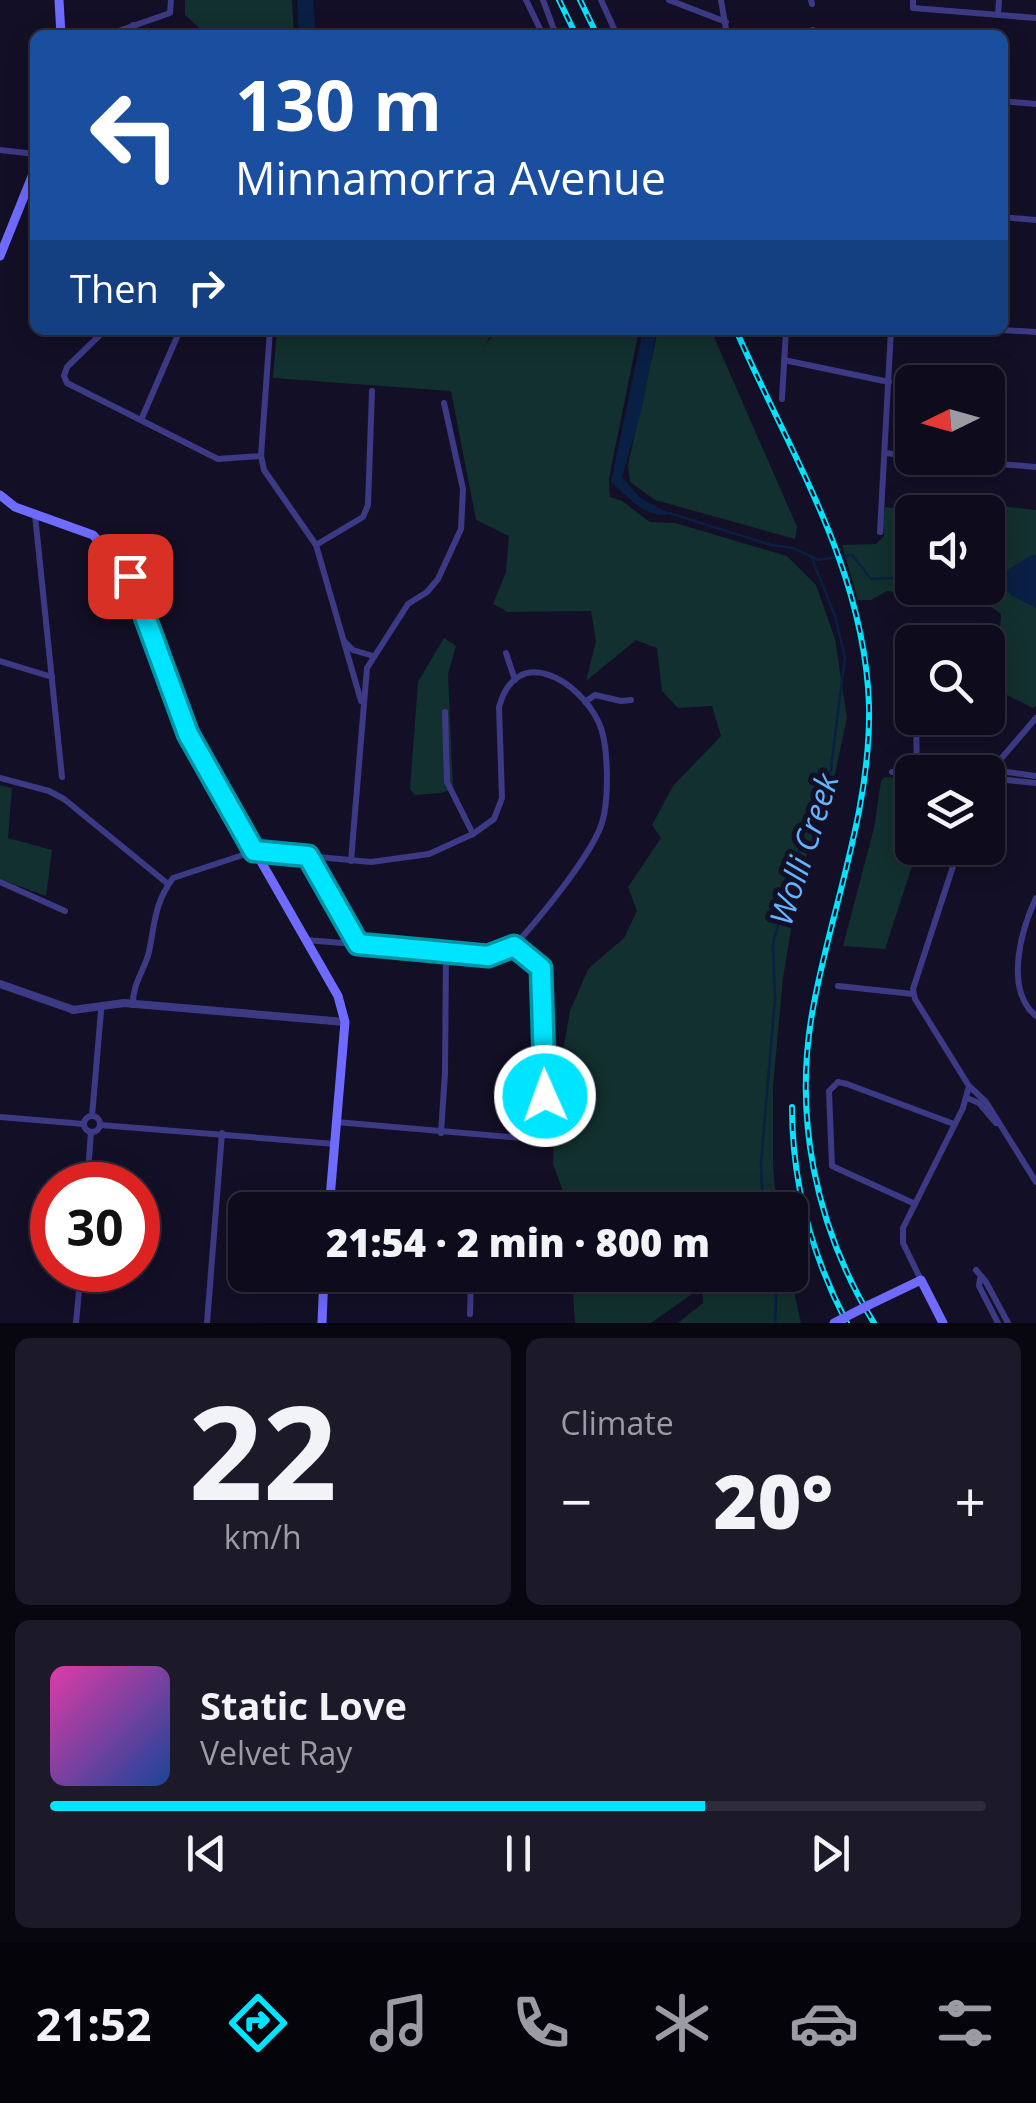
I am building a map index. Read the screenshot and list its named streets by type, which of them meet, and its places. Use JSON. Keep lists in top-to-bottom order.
{
  "water": ["Wolli Creek"],
  "north": "left",
  "page": {
    "turn": ["130 m", "Minnamorra Avenue"],
    "then": "Then",
    "limit": "30",
    "trip": "21:54 · 2 min · 800 m",
    "tile": [
      ["22", "km/h"],
      "Climate"
    ],
    "heat": ["−", "20°", "+"],
    "song": ["Static Love", "Velvet Ray"],
    "tabs": "21:52"
  }
}
